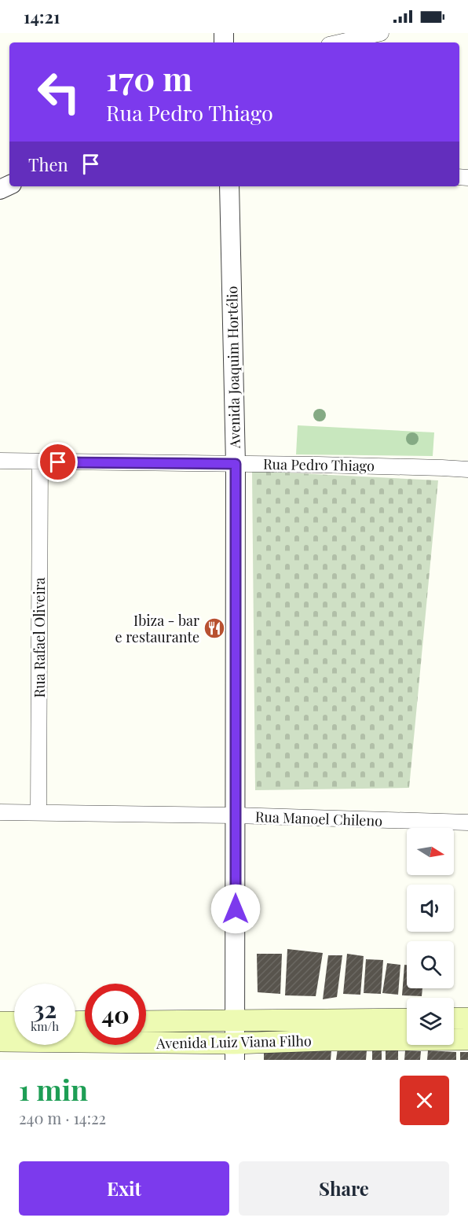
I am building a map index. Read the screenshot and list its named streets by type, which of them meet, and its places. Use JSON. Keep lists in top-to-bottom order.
{
  "streets": {
    "main road": ["Avenida Luiz Viana Filho"],
    "street": [
      "Avenida Joaquim Hortélio",
      "Rua Pedro Thiago",
      "Rua Rafael Oliveira",
      "Rua Manoel Chileno"
    ]
  },
  "crossings": [
    ["Avenida Joaquim Hortélio", "Rua Pedro Thiago"],
    ["Avenida Joaquim Hortélio", "Rua Manoel Chileno"],
    ["Avenida Joaquim Hortélio", "Avenida Luiz Viana Filho"],
    ["Rua Pedro Thiago", "Rua Rafael Oliveira"],
    ["Rua Rafael Oliveira", "Rua Manoel Chileno"]
  ],
  "places": {
    "restaurant": ["Ibiza - bar e restaurante"]
  },
  "north": "right",
  "page": {
    "status": "14:21",
    "turn": ["170 m", "Rua Pedro Thiago"],
    "then": "Then",
    "speed": "32 km/h",
    "limit": "40",
    "heading": ["1 min", "240 m · 14:22"],
    "buttons": ["Exit", "Share"]
  }
}
